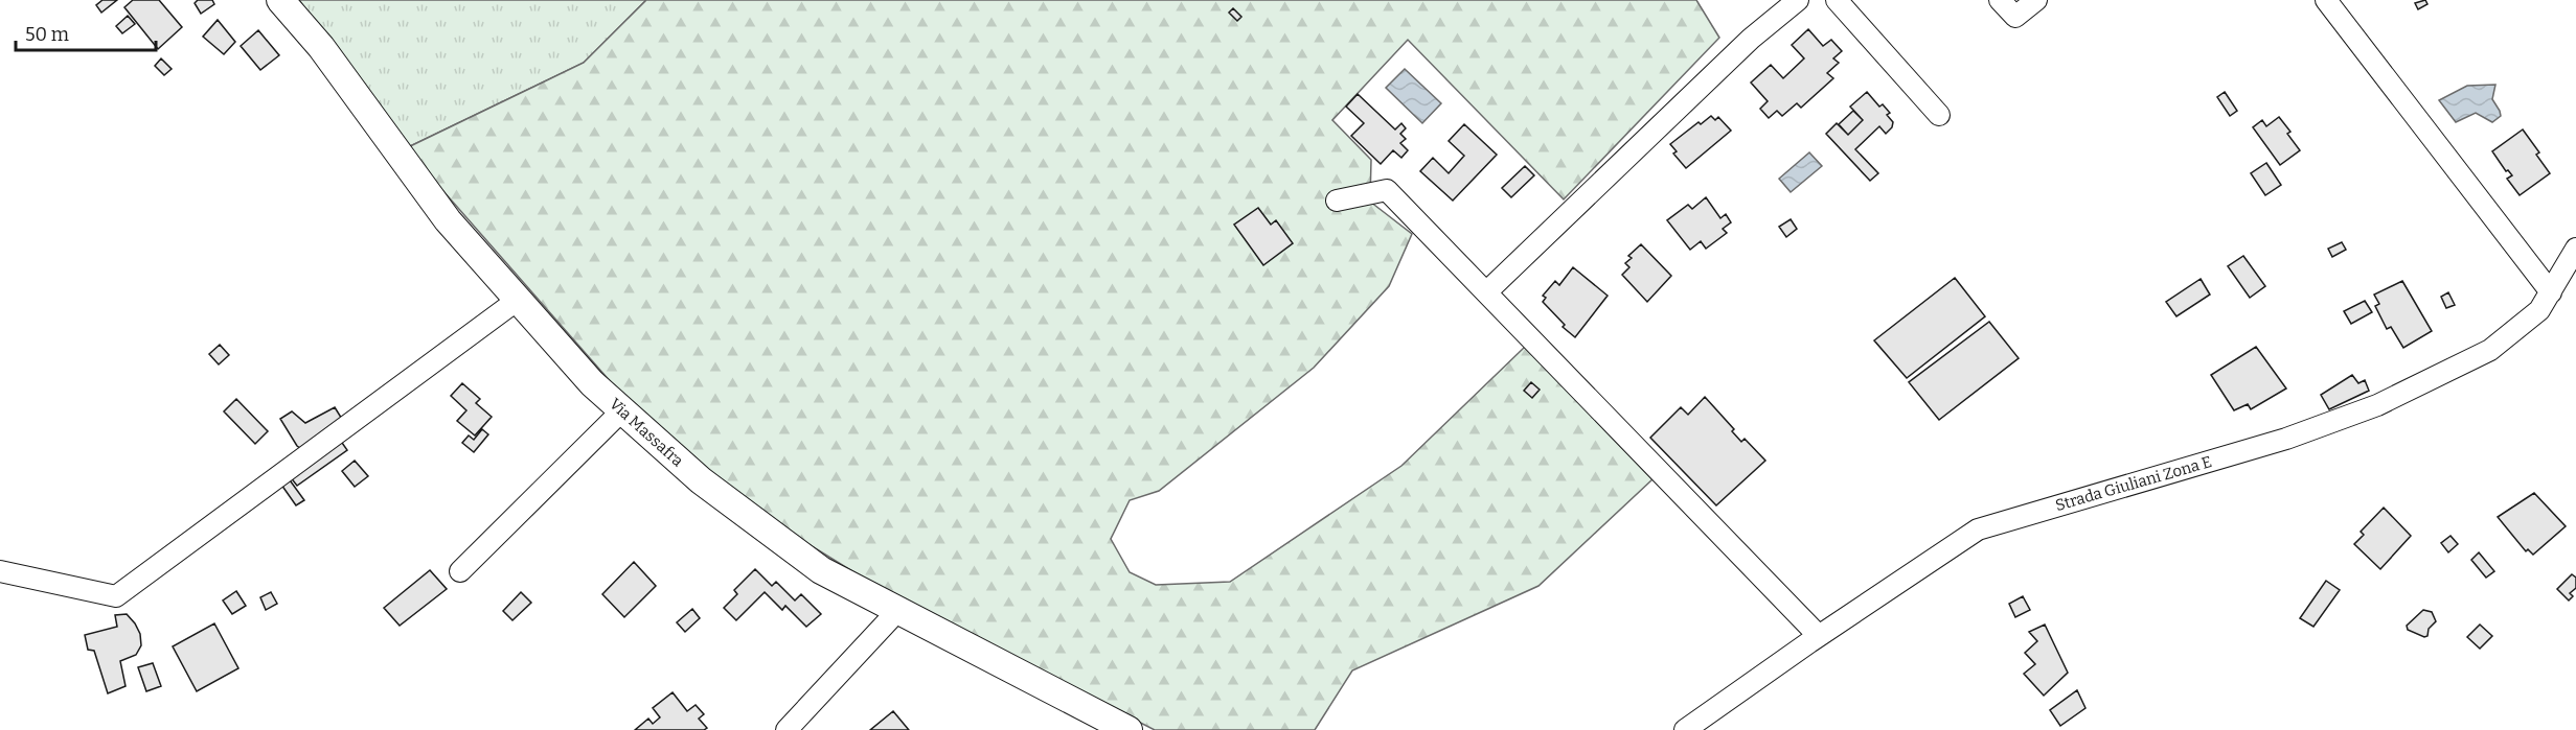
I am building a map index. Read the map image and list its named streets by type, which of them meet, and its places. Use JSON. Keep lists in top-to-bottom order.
{
  "streets": {
    "main road": ["Via Massafra"],
    "street": ["Strada Giuliani Zona E"]
  },
  "scale_bar": "50 m"
}
